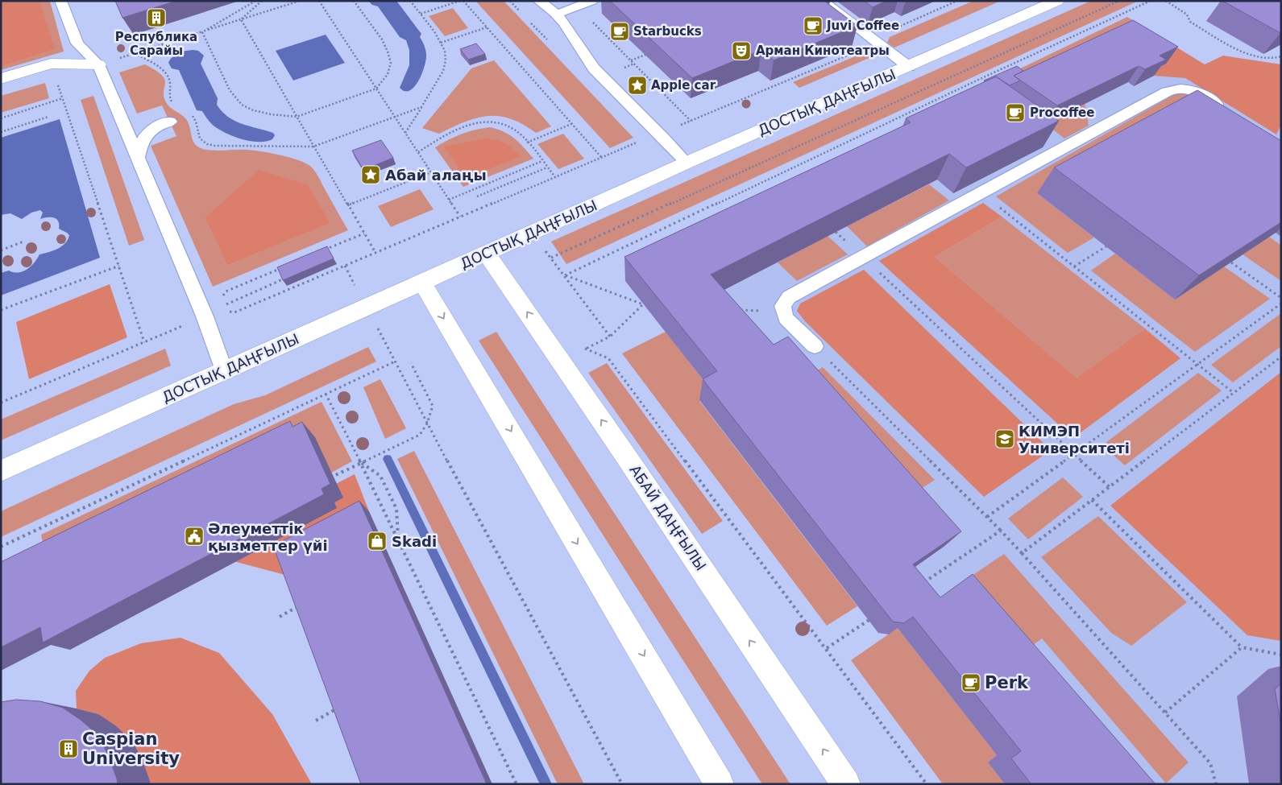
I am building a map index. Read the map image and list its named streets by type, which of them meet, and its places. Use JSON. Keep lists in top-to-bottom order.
{
  "streets": {
    "main road": ["ДОСТЫҚ ДАҢҒЫЛЫ", "АБАЙ ДАҢҒЫЛЫ"]
  },
  "crossings": [
    ["ДОСТЫҚ ДАҢҒЫЛЫ", "АБАЙ ДАҢҒЫЛЫ"]
  ],
  "places": {
    "building": ["Республика Сарайы", "Caspian University"],
    "cafe": [
      "Juvi Coffee",
      "Starbucks",
      "Procoffee",
      "Perk"
    ],
    "theatre": ["Арман Кинотеатры"],
    "place": ["Apple car", "Абай алаңы"],
    "school or university": ["КИМЭП Университеті"],
    "public building": ["Әлеуметтік қызметтер үйі"],
    "shop": ["Skadi"]
  }
}
